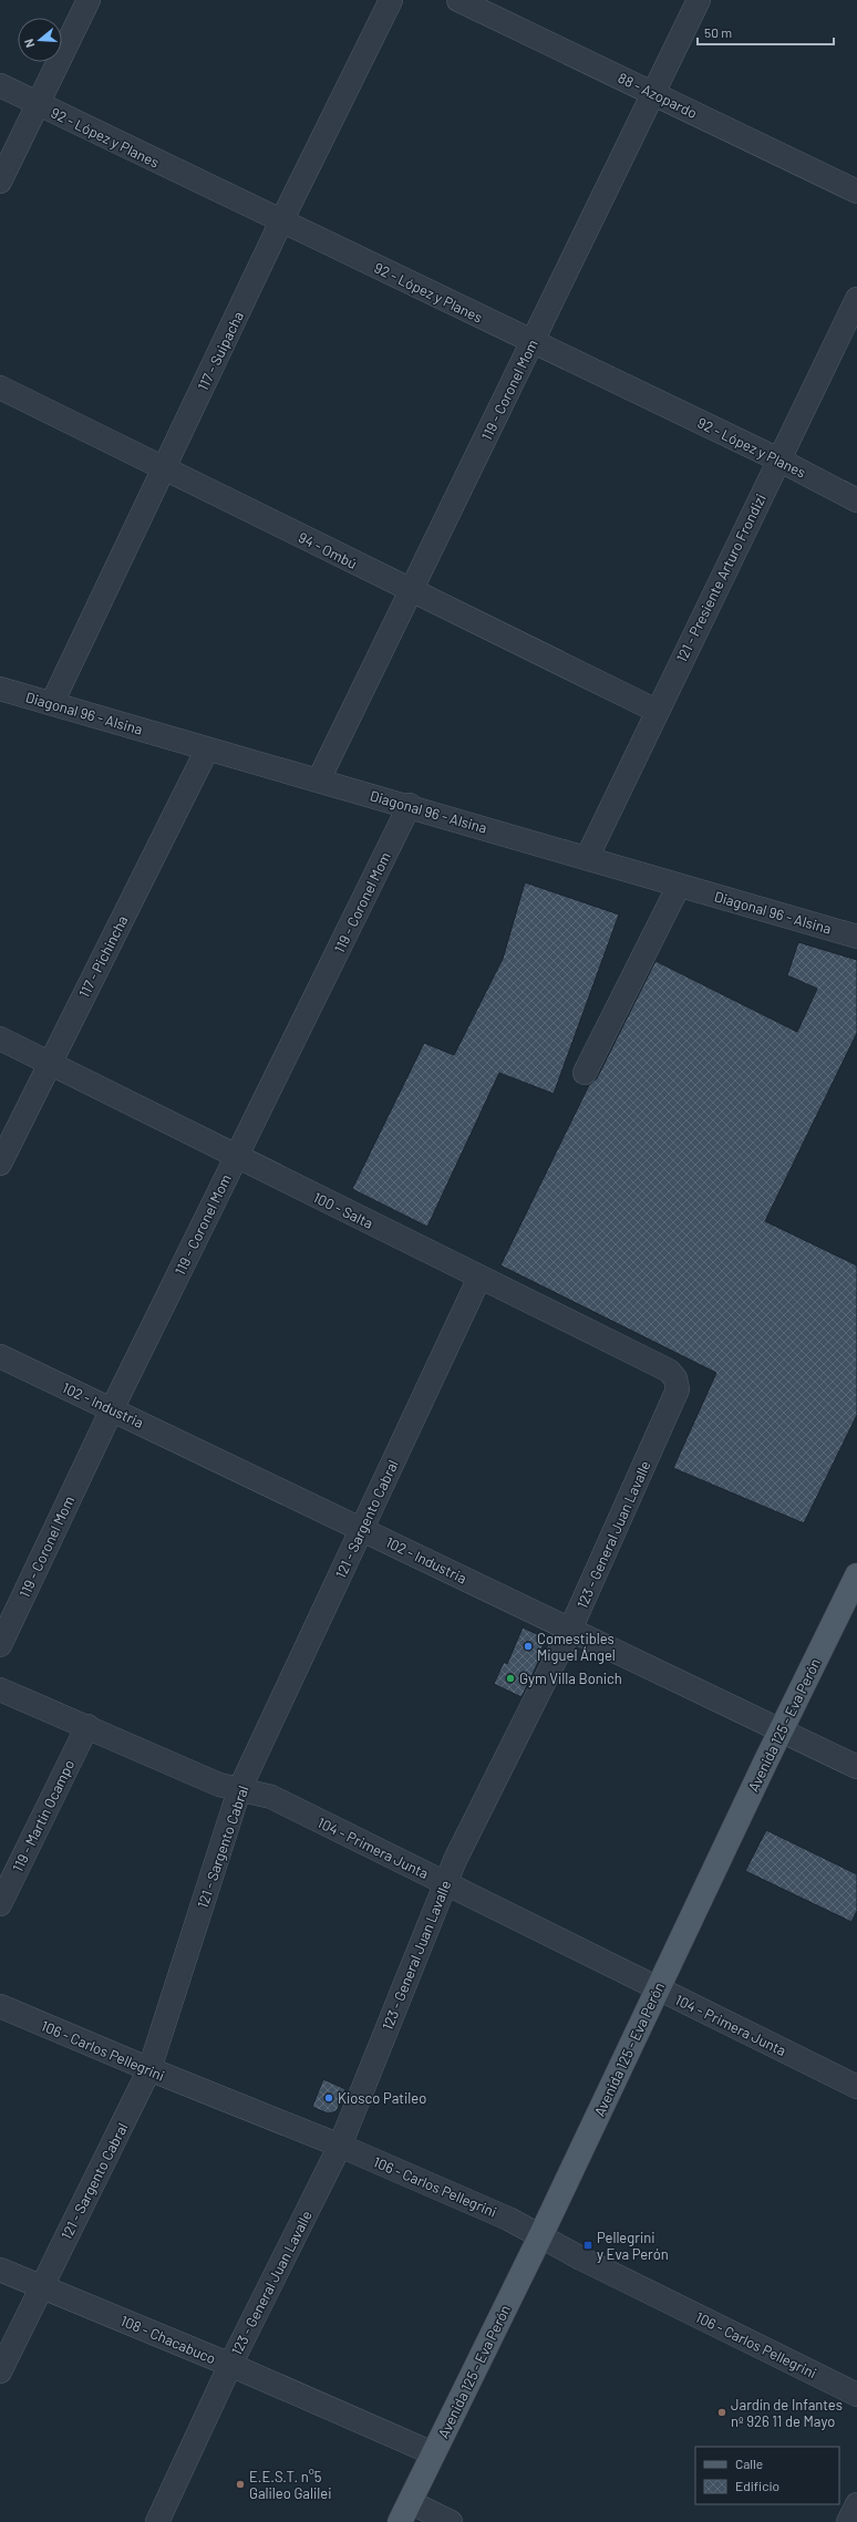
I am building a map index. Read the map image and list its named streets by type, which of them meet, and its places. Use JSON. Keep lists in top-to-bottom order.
{
  "streets": {
    "main road": ["Avenida 125 - Eva Perón"],
    "street": [
      "88 - Azopardo",
      "92 - López y Planes",
      "117 - Suipacha",
      "119 - Coronel Mom",
      "94 - Ombú",
      "121 - Presiente Arturo Frondizi",
      "Diagonal 96 - Alsina",
      "117 - Pichincha",
      "100 - Salta",
      "102 - Industria",
      "121 - Sargento Cabral",
      "123 - General Juan Lavalle",
      "119 - Martín Ocampo",
      "104 - Primera Junta",
      "106 - Carlos Pellegrini",
      "108 - Chacabuco"
    ]
  },
  "crossings": [
    ["88 - Azopardo", "119 - Coronel Mom"],
    ["92 - López y Planes", "117 - Suipacha"],
    ["92 - López y Planes", "119 - Coronel Mom"],
    ["92 - López y Planes", "121 - Presiente Arturo Frondizi"],
    ["117 - Suipacha", "94 - Ombú"],
    ["117 - Suipacha", "Diagonal 96 - Alsina"],
    ["119 - Coronel Mom", "94 - Ombú"],
    ["119 - Coronel Mom", "Diagonal 96 - Alsina"],
    ["119 - Coronel Mom", "100 - Salta"],
    ["119 - Coronel Mom", "102 - Industria"],
    ["94 - Ombú", "121 - Presiente Arturo Frondizi"],
    ["121 - Presiente Arturo Frondizi", "Diagonal 96 - Alsina"],
    ["Diagonal 96 - Alsina", "117 - Pichincha"],
    ["117 - Pichincha", "100 - Salta"],
    ["100 - Salta", "121 - Sargento Cabral"],
    ["100 - Salta", "123 - General Juan Lavalle"],
    ["102 - Industria", "121 - Sargento Cabral"],
    ["102 - Industria", "123 - General Juan Lavalle"],
    ["102 - Industria", "Avenida 125 - Eva Perón"],
    ["121 - Sargento Cabral", "104 - Primera Junta"],
    ["121 - Sargento Cabral", "106 - Carlos Pellegrini"],
    ["121 - Sargento Cabral", "108 - Chacabuco"],
    ["123 - General Juan Lavalle", "104 - Primera Junta"],
    ["123 - General Juan Lavalle", "106 - Carlos Pellegrini"],
    ["123 - General Juan Lavalle", "108 - Chacabuco"],
    ["Avenida 125 - Eva Perón", "104 - Primera Junta"],
    ["Avenida 125 - Eva Perón", "106 - Carlos Pellegrini"],
    ["Avenida 125 - Eva Perón", "108 - Chacabuco"],
    ["119 - Martín Ocampo", "104 - Primera Junta"]
  ],
  "places": {
    "other": [
      "Comestibles Miguel Ángel",
      "Gym Villa Bonich",
      "Kiosco Patileo",
      "Jardín de Infantes nº 926 11 de Mayo",
      "E.E.S.T. n°5 Galileo Galilei"
    ],
    "transit": ["Pellegrini y Eva Perón"]
  },
  "legend": ["Calle", "Edificio"],
  "scale_bar": "50 m",
  "north": "left"
}
